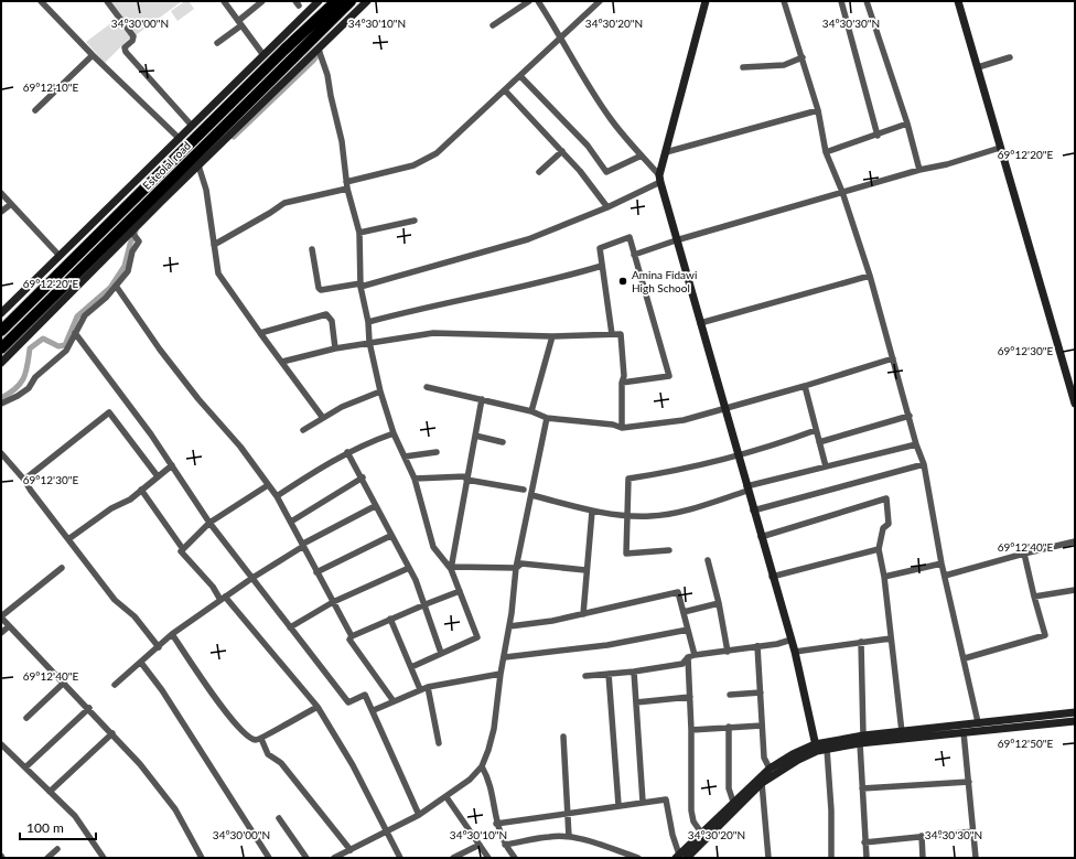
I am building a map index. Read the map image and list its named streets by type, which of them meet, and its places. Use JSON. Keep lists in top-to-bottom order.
{
  "streets": {
    "highway": ["Esteolal road"]
  },
  "places": ["Amina Fidawi High School"],
  "scale_bar": "100 m",
  "coordinates": [
    "34°30'00\"N",
    "34°30'10\"N",
    "34°30'20\"N",
    "34°30'30\"N",
    "69°12'10\"E",
    "69°12'20\"E",
    "69°12'30\"E",
    "69°12'40\"E",
    "69°12'50\"E"
  ]
}
